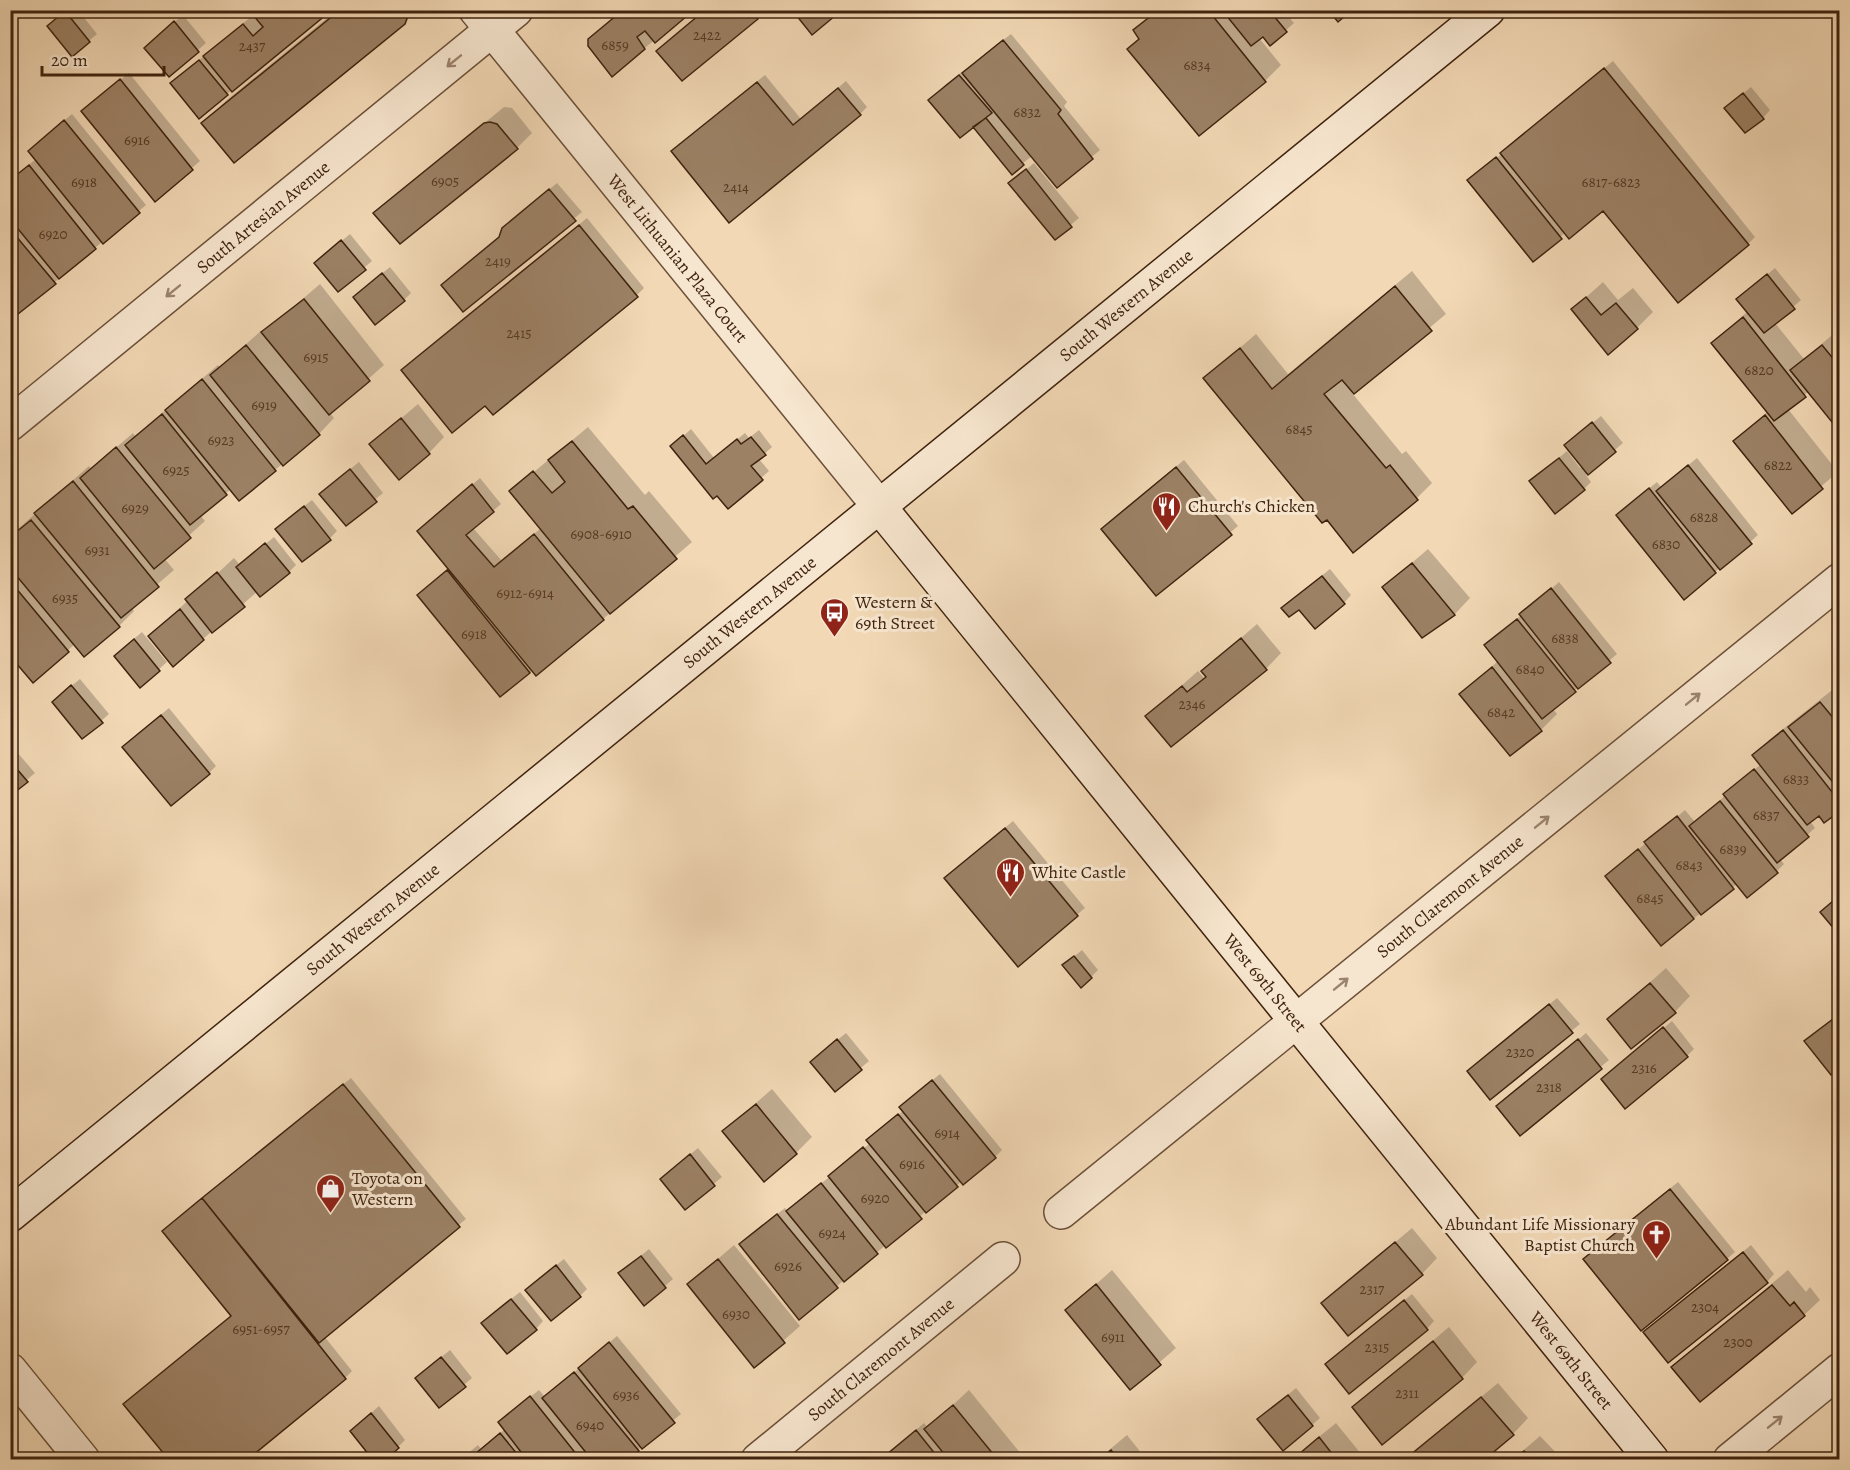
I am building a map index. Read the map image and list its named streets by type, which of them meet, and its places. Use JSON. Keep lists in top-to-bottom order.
{
  "streets": {
    "street": [
      "South Artesian Avenue",
      "West Lithuanian Plaza Court",
      "South Western Avenue",
      "South Claremont Avenue",
      "West 69th Street"
    ]
  },
  "crossings": [
    ["South Artesian Avenue", "West Lithuanian Plaza Court"],
    ["West Lithuanian Plaza Court", "South Western Avenue"],
    ["West Lithuanian Plaza Court", "West 69th Street"],
    ["South Western Avenue", "West 69th Street"],
    ["South Claremont Avenue", "West 69th Street"]
  ],
  "one_way": ["South Artesian Avenue", "South Claremont Avenue"],
  "places": {
    "restaurant": ["Church's Chicken", "White Castle"],
    "bus stop": ["Western & 69th Street"],
    "shop": ["Toyota on Western"],
    "church": ["Abundant Life Missionary Baptist Church"]
  },
  "house_numbers": [
    "2422",
    "6859",
    "2437",
    "6834",
    "6832",
    "6916",
    "6905",
    "6918",
    "6817-6823",
    "2414",
    "6920",
    "2419",
    "2415",
    "6915",
    "6820",
    "6919",
    "6845",
    "6923",
    "6822",
    "6925",
    "6929",
    "6828",
    "6908-6910",
    "6830",
    "6931",
    "6912-6914",
    "6935",
    "6918",
    "6838",
    "6840",
    "2346",
    "6842",
    "6833",
    "6837",
    "6839",
    "6843",
    "6845",
    "2320",
    "2316",
    "2318",
    "6914",
    "6916",
    "6920",
    "6924",
    "6926",
    "2317",
    "2304",
    "6930",
    "6951-6957",
    "6911",
    "2300",
    "2315",
    "2311",
    "6936",
    "6940"
  ],
  "scale_bar": "20 m"
}
